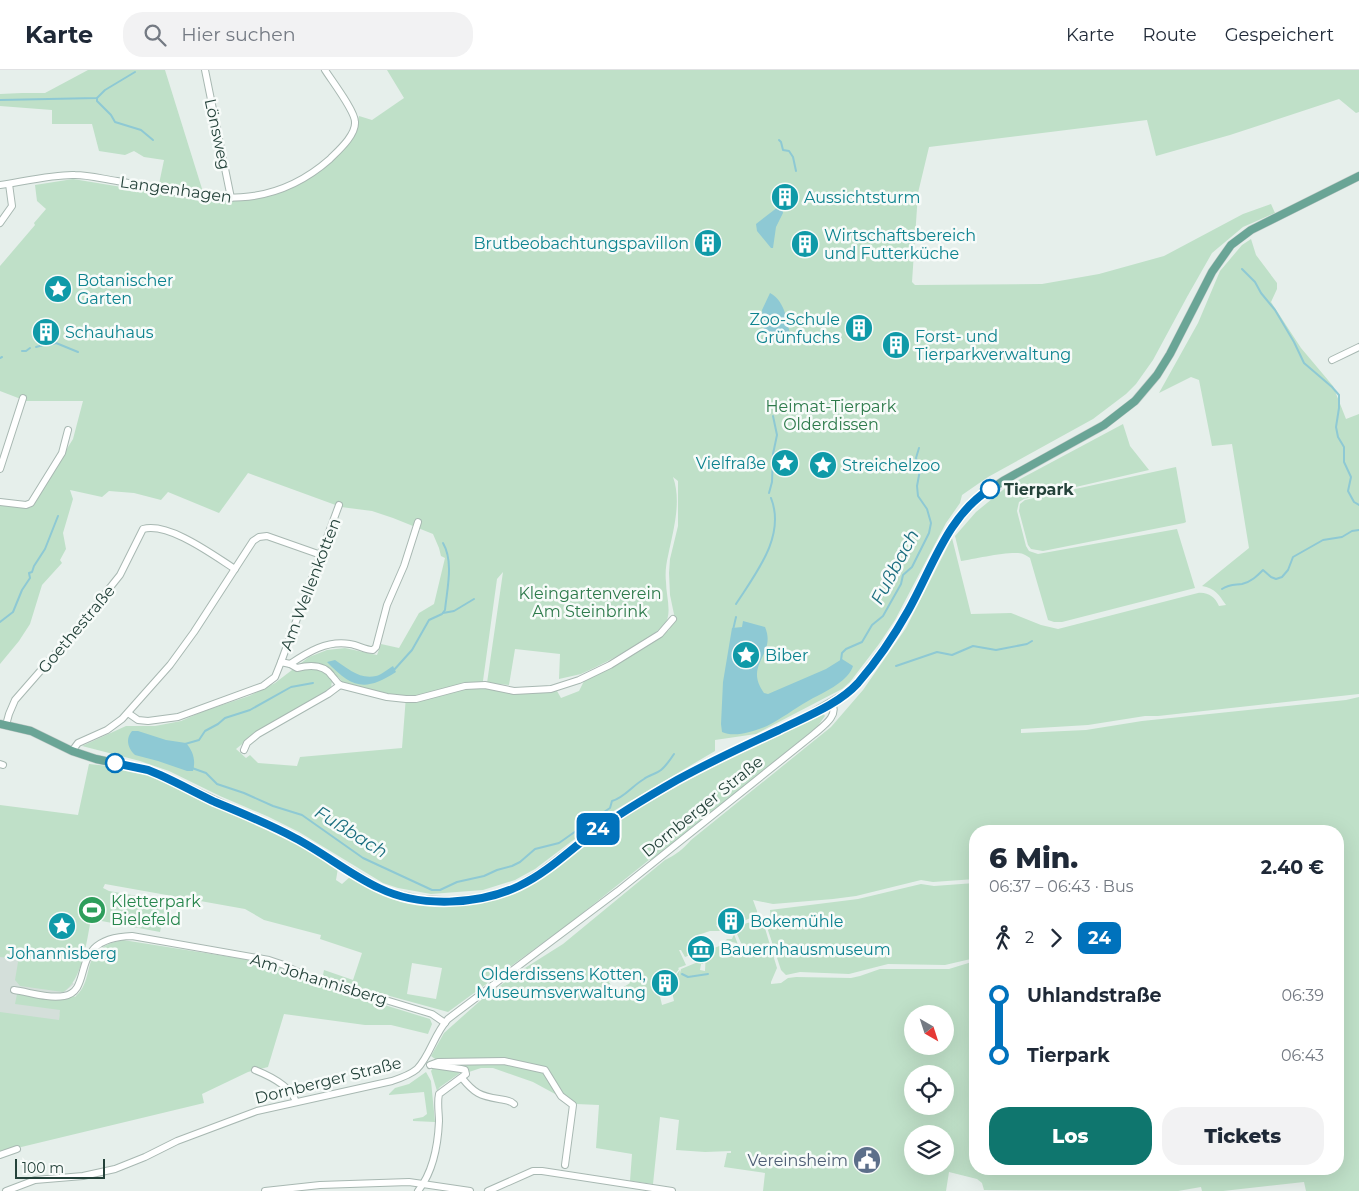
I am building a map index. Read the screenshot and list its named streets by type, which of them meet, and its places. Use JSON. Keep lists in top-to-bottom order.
{
  "streets": {
    "street": [
      "Lönsweg",
      "Langenhagen",
      "Am Wellenkotten",
      "Goethestraße",
      "Dornberger Straße",
      "Am Johannisberg"
    ]
  },
  "crossings": [
    ["Lönsweg", "Langenhagen"],
    ["Dornberger Straße", "Am Johannisberg"]
  ],
  "water": ["Fußbach"],
  "parks": ["Heimat-Tierpark Olderdissen", "Kleingartenverein Am Steinbrink"],
  "places": {
    "building": [
      "Aussichtsturm",
      "Brutbeobachtungspavillon",
      "Wirtschaftsbereich und Futterküche",
      "Zoo-Schule Grünfuchs",
      "Schauhaus",
      "Forst- und Tierparkverwaltung",
      "Bokemühle",
      "Olderdissens Kotten, Museumsverwaltung"
    ],
    "place": [
      "Botanischer Garten",
      "Vielfraße",
      "Streichelzoo",
      "Biber",
      "Johannisberg"
    ],
    "other": ["Tierpark"],
    "sports": ["Kletterpark Bielefeld"],
    "museum": ["Bauernhausmuseum"],
    "public building": ["Vereinsheim"]
  },
  "lines": ["bus line 24"],
  "scale_bar": "100 m",
  "north": "bottom right",
  "page": {
    "header": "Karte",
    "search": "Hier suchen",
    "nav": ["Karte", "Route", "Gespeichert"],
    "on_map": "24",
    "heading": ["6 Min.", "06:37 – 06:43 · Bus", "2.40 €"],
    "legs": ["2", "24"],
    "list": [
      {
        "name": "Uhlandstraße",
        "value": "06:39"
      },
      {
        "name": "Tierpark",
        "value": "06:43"
      }
    ],
    "buttons": ["Los", "Tickets"],
    "scale": "100 m"
  }
}
